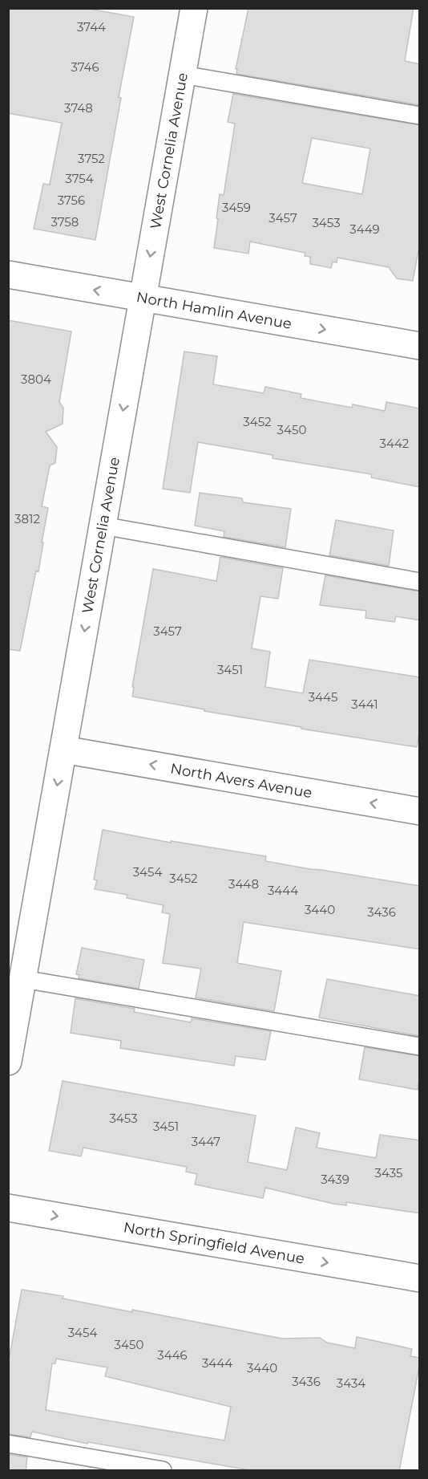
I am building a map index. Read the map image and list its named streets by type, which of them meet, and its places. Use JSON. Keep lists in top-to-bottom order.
{
  "streets": {
    "street": [
      "West Cornelia Avenue",
      "North Hamlin Avenue",
      "North Avers Avenue",
      "North Springfield Avenue"
    ]
  },
  "crossings": [
    ["West Cornelia Avenue", "North Hamlin Avenue"],
    ["West Cornelia Avenue", "North Avers Avenue"]
  ],
  "one_way": ["West Cornelia Avenue", "North Avers Avenue", "North Springfield Avenue"],
  "house_numbers": [
    "3744",
    "3746",
    "3748",
    "3752",
    "3754",
    "3756",
    "3459",
    "3457",
    "3758",
    "3453",
    "3449",
    "3804",
    "3452",
    "3450",
    "3442",
    "3812",
    "3457",
    "3451",
    "3445",
    "3441",
    "3454",
    "3452",
    "3448",
    "3444",
    "3440",
    "3436",
    "3453",
    "3451",
    "3447",
    "3435",
    "3439",
    "3454",
    "3450",
    "3446",
    "3444",
    "3440",
    "3436",
    "3434"
  ]
}
